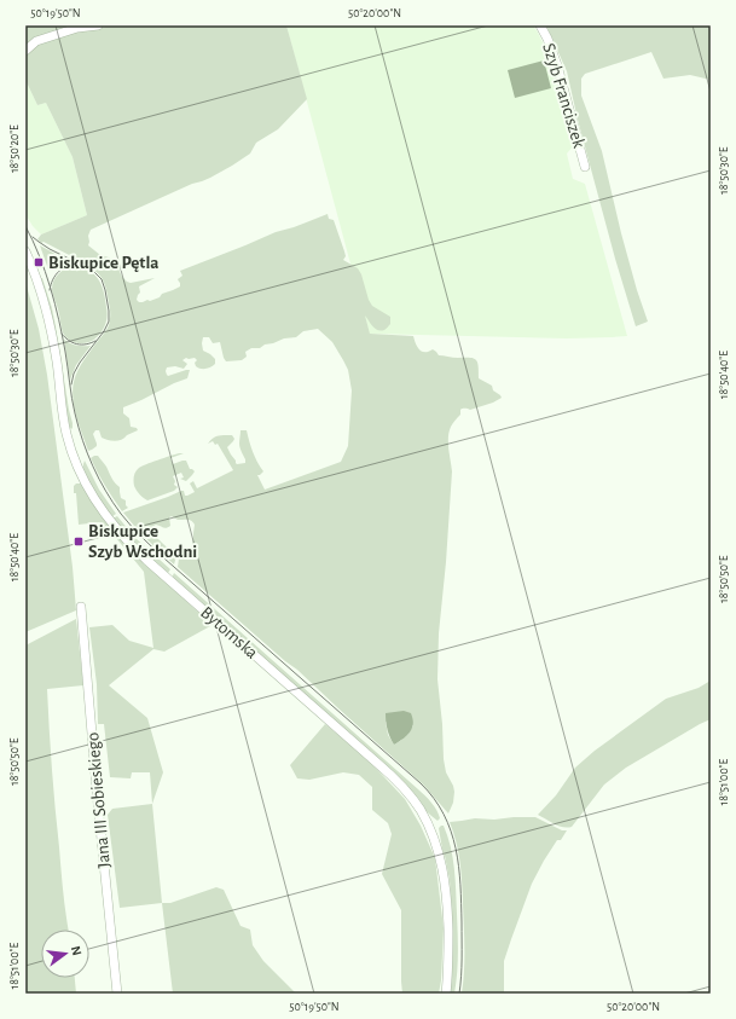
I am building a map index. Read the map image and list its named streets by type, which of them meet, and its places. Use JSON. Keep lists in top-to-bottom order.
{
  "streets": {
    "street": ["Szyb Franciszek", "Bytomska", "Jana III Sobieskiego"]
  },
  "places": {
    "transit": ["Biskupice Pętla", "Biskupice Szyb Wschodni"]
  },
  "north": "right",
  "coordinates": [
    "50°19'50\"N",
    "50°20'00\"N",
    "18°50'20\"E",
    "18°50'30\"E",
    "18°50'40\"E",
    "18°50'50\"E",
    "18°51'00\"E"
  ]
}
